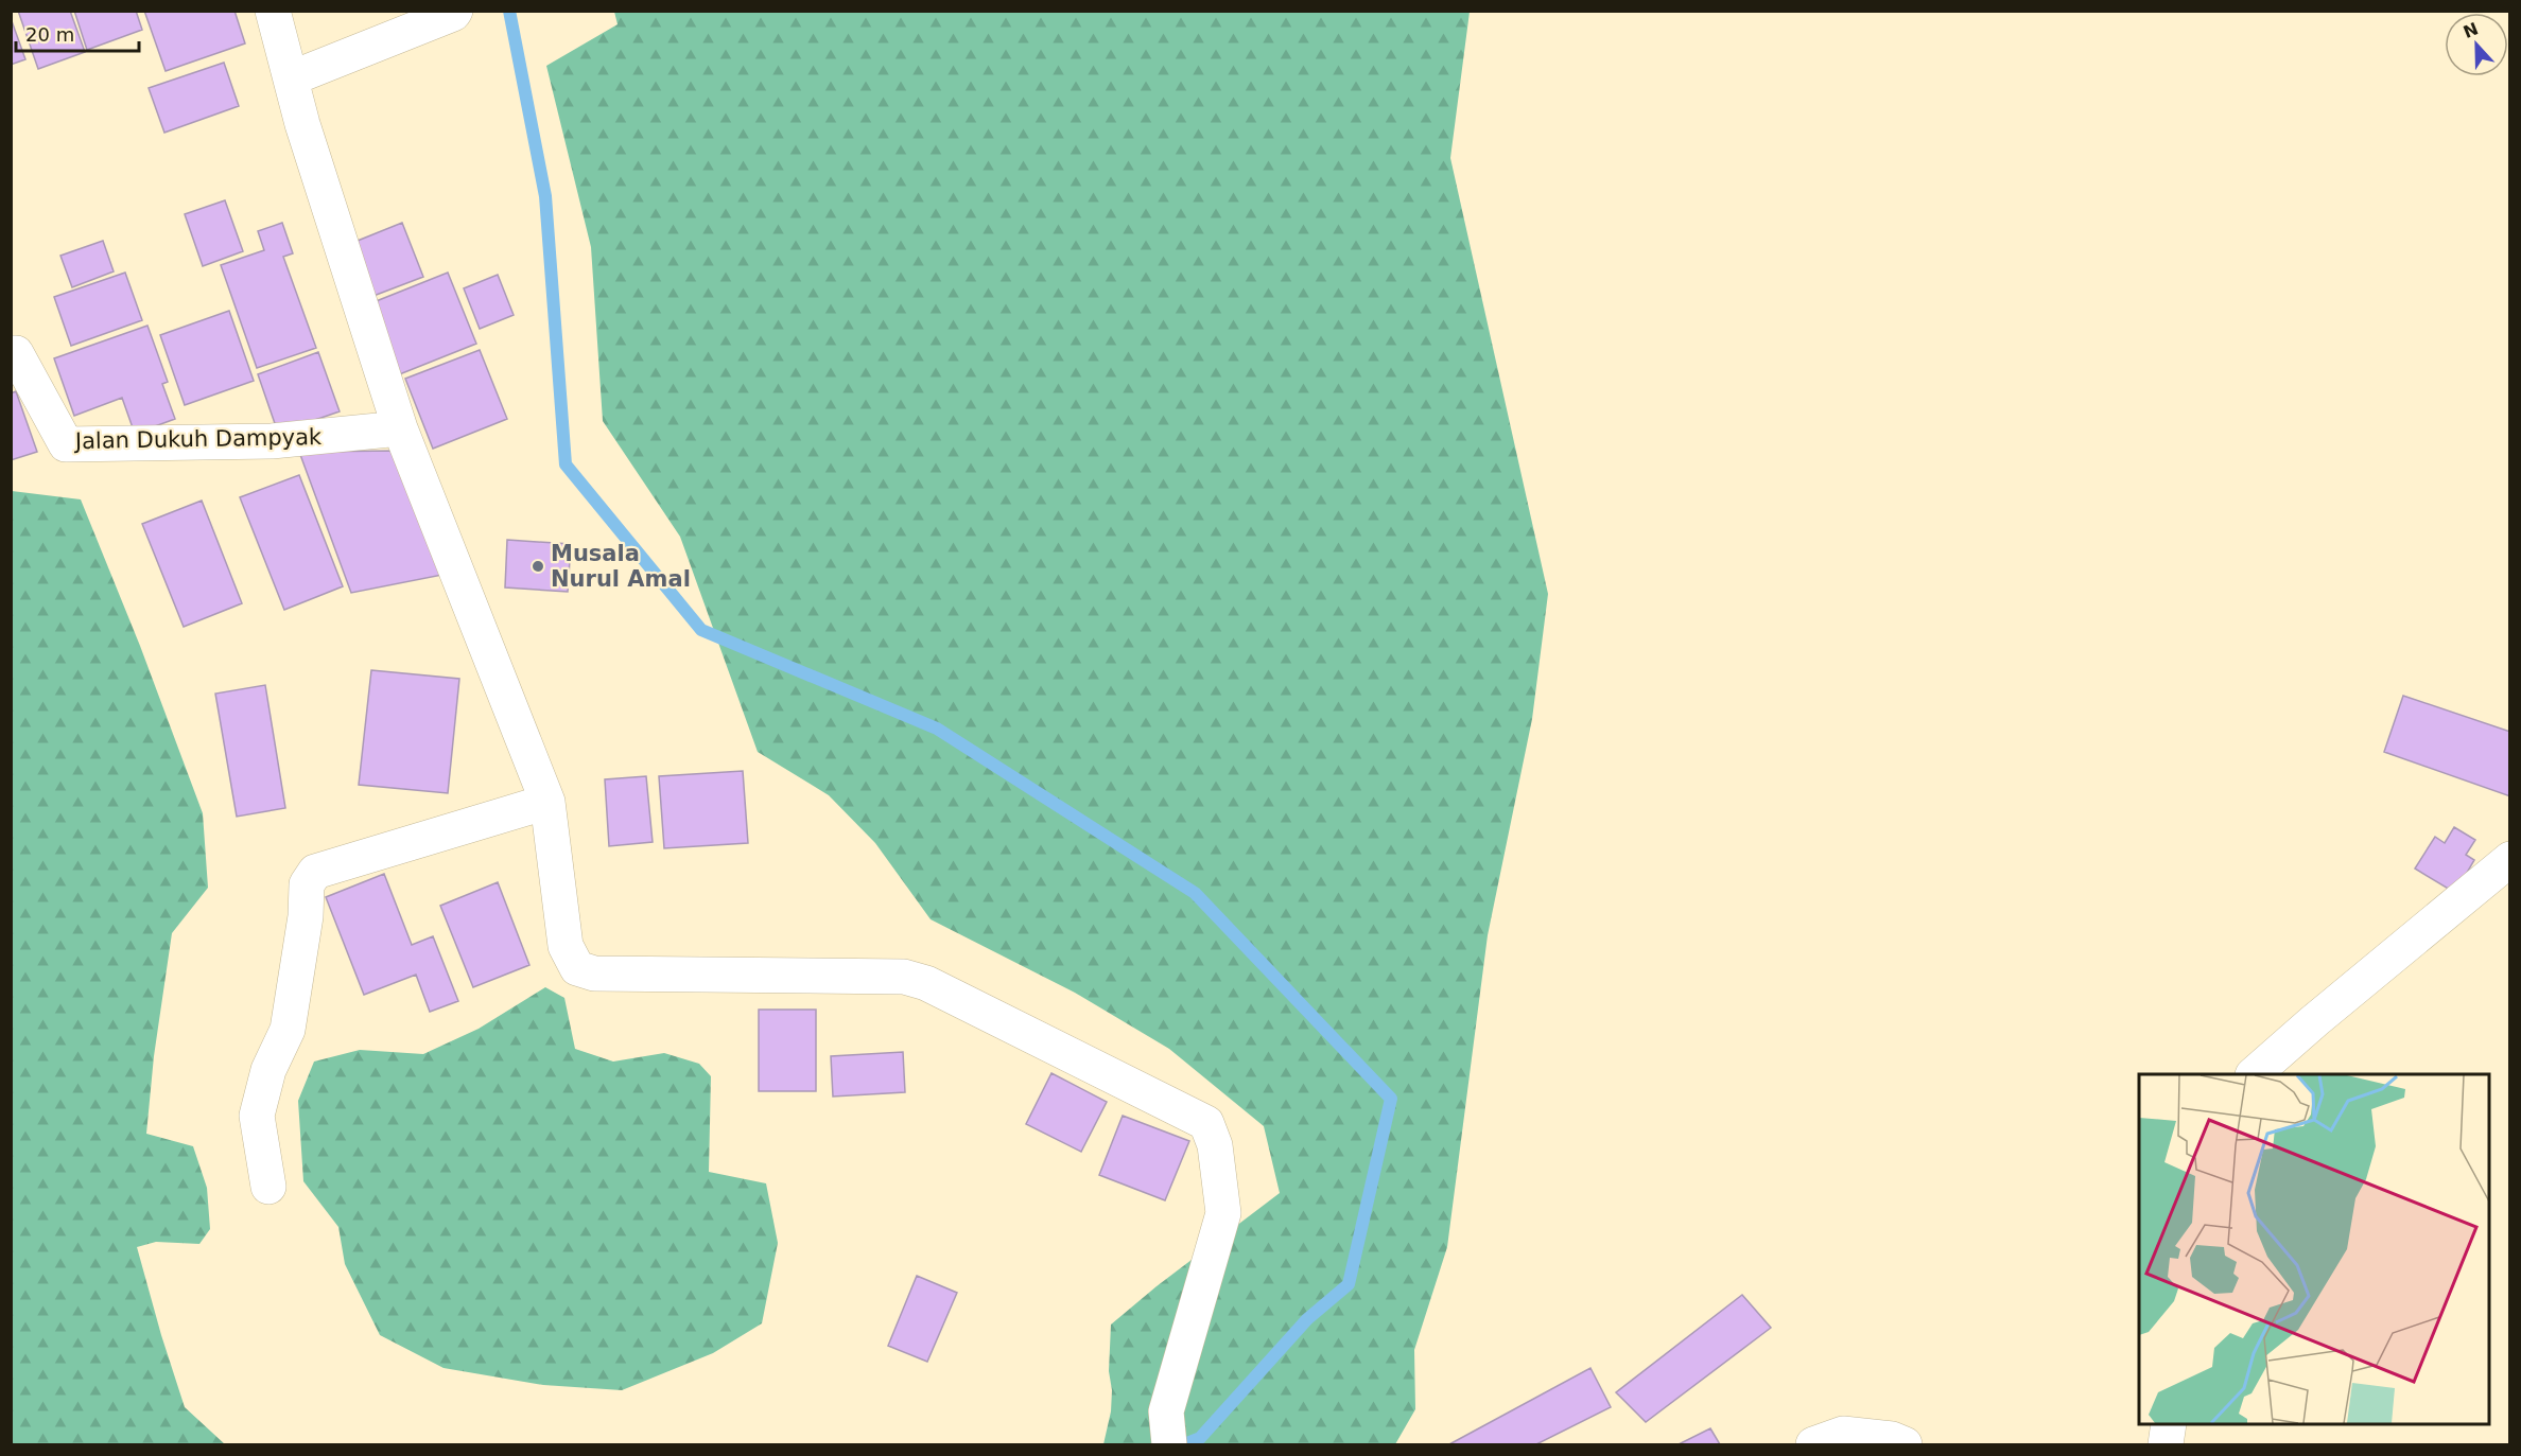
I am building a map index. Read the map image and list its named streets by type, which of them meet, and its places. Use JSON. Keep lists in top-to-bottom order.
{
  "streets": {
    "street": ["Jalan Dukuh Dampyak"]
  },
  "places": ["Musala Nurul Amal"],
  "scale_bar": "20 m",
  "north": "top"
}
